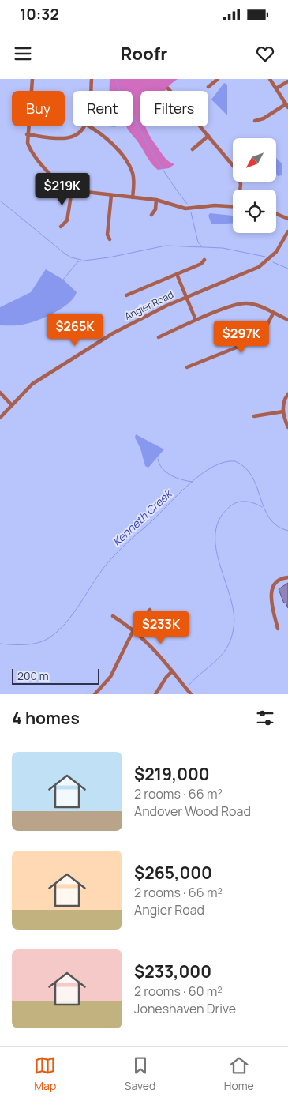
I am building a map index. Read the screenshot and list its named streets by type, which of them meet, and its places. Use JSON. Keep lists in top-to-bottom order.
{
  "streets": {
    "street": ["Angier Road"]
  },
  "water": ["Kenneth Creek"],
  "scale_bar": "200 m",
  "north": "bottom left",
  "page": {
    "status": "10:32",
    "header": "Roofr",
    "chip": ["Buy", "Rent", "Filters"],
    "price": [
      "$219K",
      "$265K",
      "$297K",
      "$233K"
    ],
    "scale": "200 m",
    "heading": "4 homes",
    "list": [
      {
        "name": "$219,000",
        "note": "2 rooms · 66 m² · Andover Wood Road"
      },
      {
        "name": "$265,000",
        "note": "2 rooms · 66 m² · Angier Road"
      },
      {
        "name": "$233,000",
        "note": "2 rooms · 60 m² · Joneshaven Drive"
      }
    ],
    "tabs": ["Map", "Saved", "Home"]
  }
}
